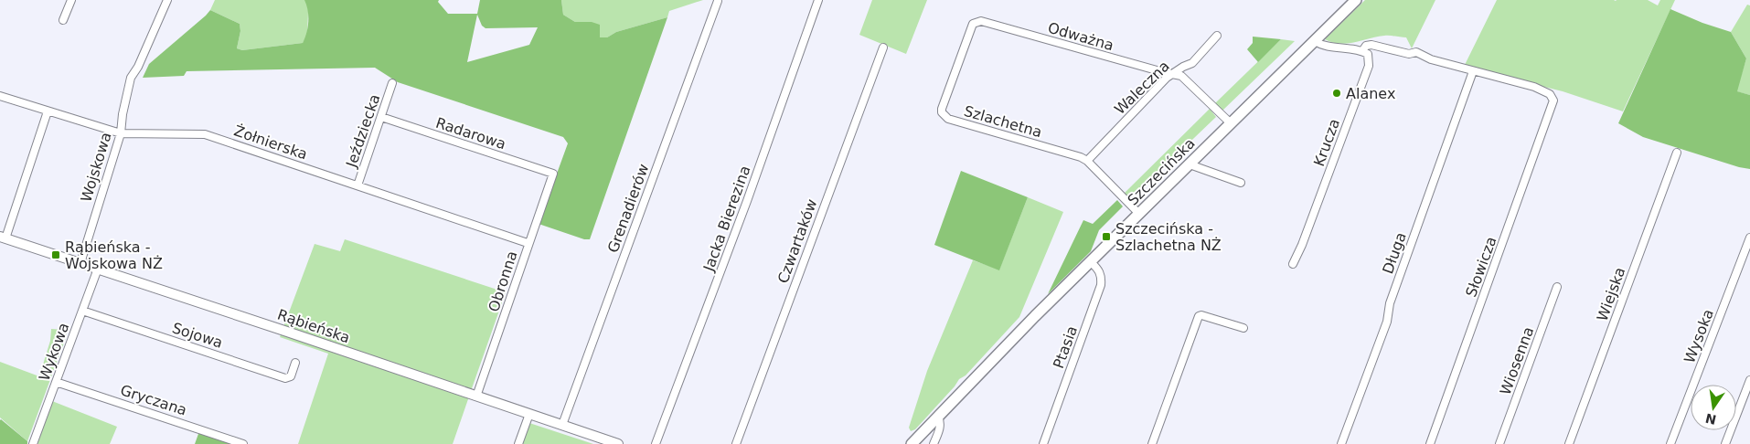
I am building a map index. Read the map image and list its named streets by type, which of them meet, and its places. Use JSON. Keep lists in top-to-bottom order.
{
  "streets": {
    "main road": ["Szczecińska"],
    "street": [
      "Odważna",
      "Waleczna",
      "Szlachetna",
      "Jeździecka",
      "Radarowa",
      "Żołnierska",
      "Krucza",
      "Wojskowa",
      "Grenadierów",
      "Jacka Bierezina",
      "Czwartaków",
      "Długa",
      "Słowicza",
      "Obronna",
      "Wiejska",
      "Rąbieńska",
      "Sojowa",
      "Wysoka",
      "Ptasia",
      "Wykowa",
      "Wiosenna",
      "Gryczana"
    ]
  },
  "crossings": [
    ["Odważna", "Waleczna"],
    ["Odważna", "Szlachetna"],
    ["Waleczna", "Szlachetna"],
    ["Szlachetna", "Szczecińska"],
    ["Jeździecka", "Radarowa"],
    ["Jeździecka", "Żołnierska"],
    ["Radarowa", "Obronna"],
    ["Żołnierska", "Wojskowa"],
    ["Żołnierska", "Obronna"],
    ["Wojskowa", "Rąbieńska"],
    ["Szczecińska", "Ptasia"],
    ["Grenadierów", "Rąbieńska"],
    ["Długa", "Słowicza"],
    ["Obronna", "Rąbieńska"],
    ["Rąbieńska", "Wykowa"],
    ["Sojowa", "Wykowa"],
    ["Wykowa", "Gryczana"]
  ],
  "places": {
    "other": ["Alanex"],
    "transit": ["Szczecińska - Szlachetna NŻ", "Rąbieńska - Wojskowa NŻ"]
  },
  "north": "bottom"
}
